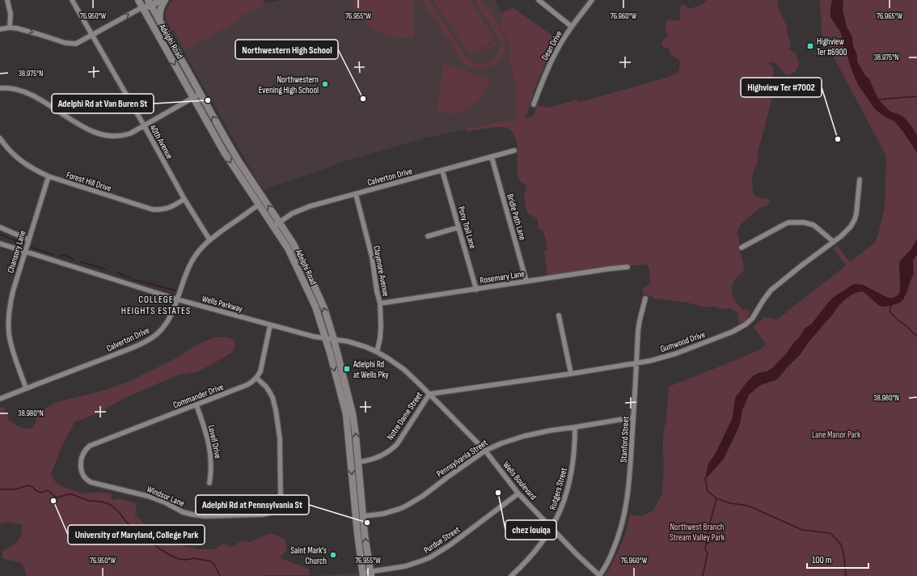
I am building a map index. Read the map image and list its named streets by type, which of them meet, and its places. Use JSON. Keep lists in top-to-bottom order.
{
  "streets": {
    "main road": ["Adelphi Road"],
    "street": [
      "Dean Drive",
      "40th Avenue",
      "Calverton Drive",
      "Forest Hill Drive",
      "Bridle Path Lane",
      "Pony Trail Lane",
      "Chansory Lane",
      "Claymore Avenue",
      "Rosemary Lane",
      "Wells Parkway",
      "Gumwood Drive",
      "Commander Drive",
      "Notre Dame Street",
      "Stanford Street",
      "Lovell Drive",
      "Pennsylvania Street",
      "Wells Boulevard",
      "Rutgers Street",
      "Windsor Lane",
      "Purdue Street"
    ]
  },
  "crossings": [
    ["Adelphi Road", "Calverton Drive"],
    ["Adelphi Road", "Wells Parkway"],
    ["Adelphi Road", "Notre Dame Street"],
    ["Adelphi Road", "Pennsylvania Street"],
    ["Adelphi Road", "Purdue Street"],
    ["40th Avenue", "Calverton Drive"],
    ["40th Avenue", "Forest Hill Drive"],
    ["Calverton Drive", "Bridle Path Lane"],
    ["Calverton Drive", "Pony Trail Lane"],
    ["Calverton Drive", "Chansory Lane"],
    ["Calverton Drive", "Claymore Avenue"],
    ["Calverton Drive", "Wells Parkway"],
    ["Forest Hill Drive", "Chansory Lane"],
    ["Bridle Path Lane", "Rosemary Lane"],
    ["Pony Trail Lane", "Rosemary Lane"],
    ["Chansory Lane", "Wells Parkway"],
    ["Claymore Avenue", "Rosemary Lane"],
    ["Claymore Avenue", "Wells Parkway"],
    ["Wells Parkway", "Gumwood Drive"],
    ["Wells Parkway", "Notre Dame Street"],
    ["Wells Parkway", "Wells Boulevard"],
    ["Gumwood Drive", "Notre Dame Street"],
    ["Gumwood Drive", "Stanford Street"],
    ["Gumwood Drive", "Wells Boulevard"],
    ["Commander Drive", "Lovell Drive"],
    ["Commander Drive", "Windsor Lane"],
    ["Notre Dame Street", "Wells Boulevard"],
    ["Stanford Street", "Pennsylvania Street"],
    ["Stanford Street", "Wells Boulevard"],
    ["Pennsylvania Street", "Wells Boulevard"],
    ["Pennsylvania Street", "Rutgers Street"],
    ["Wells Boulevard", "Rutgers Street"],
    ["Wells Boulevard", "Purdue Street"]
  ],
  "districts": ["COLLEGE HEIGHTS ESTATES"],
  "parks": ["Lane Manor Park", "Northwest Branch Stream Valley Park"],
  "places": {
    "transit": ["Highview Ter #6900", "Adelphi Rd at Wells Pky"],
    "other": [
      "Northwestern Evening High School",
      "Northwestern High School",
      "Adelphi Rd at Van Buren St",
      "Highview Ter #7002",
      "chez louiqa",
      "University of Maryland, College Park",
      "Adelphi Rd at Pennsylvania St",
      "Saint Mark's Church"
    ]
  },
  "scale_bar": "100 m",
  "coordinates": [
    "76.950°W",
    "76.955°W",
    "76.960°W",
    "76.965°W",
    "38.975°N",
    "38.980°N"
  ]
}
